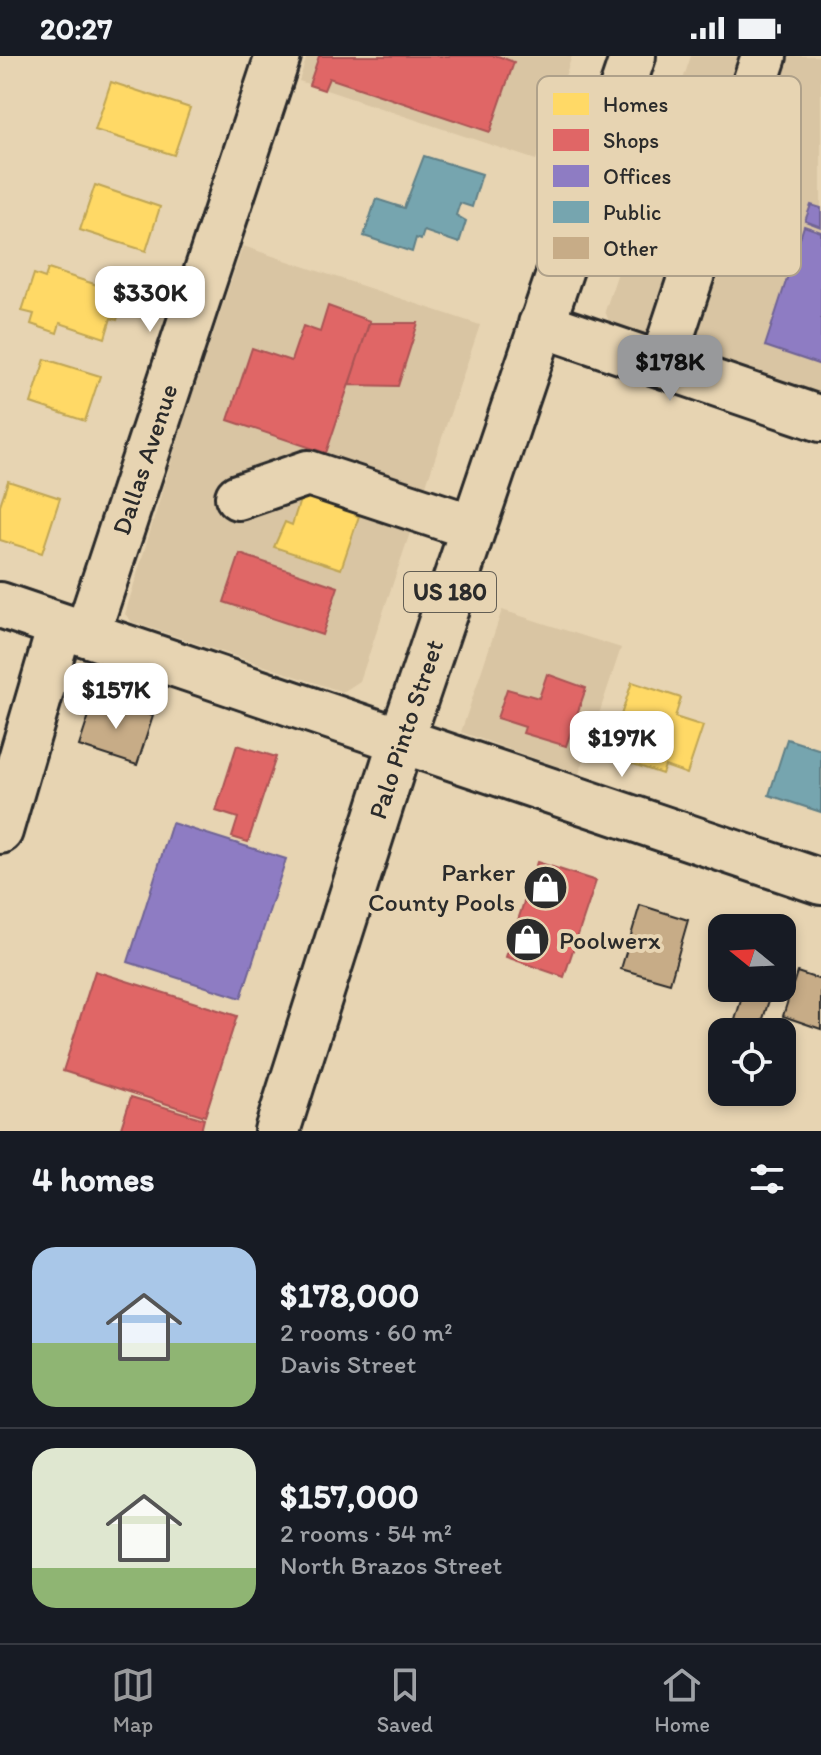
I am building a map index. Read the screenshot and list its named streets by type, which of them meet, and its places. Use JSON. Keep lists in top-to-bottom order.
{
  "streets": {
    "street": ["Dallas Avenue", "US 180", "Palo Pinto Street"]
  },
  "places": {
    "shop": ["Parker County Pools", "Poolwerx"]
  },
  "legend": [
    "Homes",
    "Shops",
    "Offices",
    "Public",
    "Other"
  ],
  "north": "left",
  "page": {
    "status": "20:27",
    "price": [
      "$330K",
      "$178K",
      "$157K",
      "$197K"
    ],
    "heading": "4 homes",
    "list": [
      {
        "name": "$178,000",
        "note": "2 rooms · 60 m² · Davis Street"
      },
      {
        "name": "$157,000",
        "note": "2 rooms · 54 m² · North Brazos Street"
      }
    ],
    "tabs": ["Map", "Saved", "Home"]
  }
}
